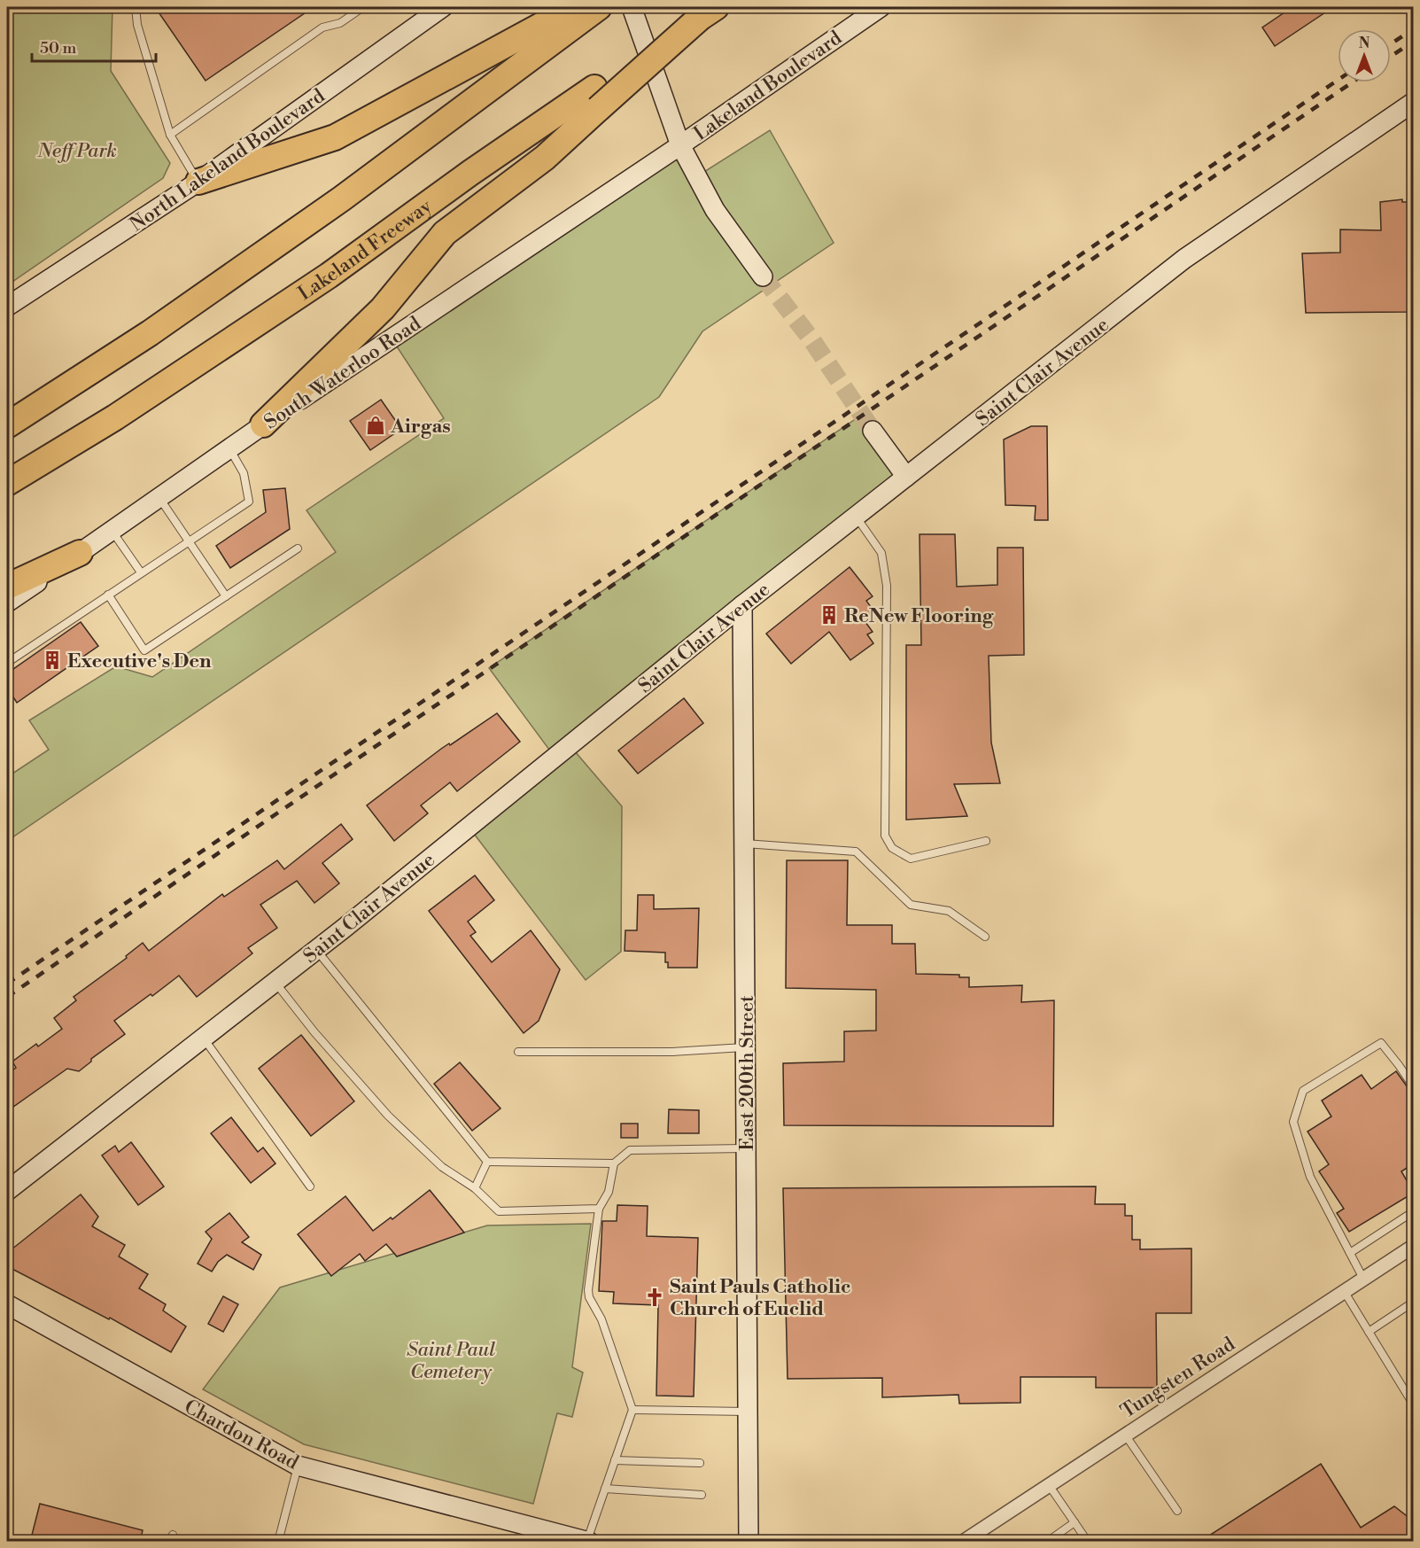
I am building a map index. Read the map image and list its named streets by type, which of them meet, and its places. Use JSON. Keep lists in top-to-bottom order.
{
  "streets": {
    "highway": ["Lakeland Freeway"],
    "street": [
      "Lakeland Boulevard",
      "North Lakeland Boulevard",
      "Saint Clair Avenue",
      "South Waterloo Road",
      "East 200th Street",
      "Tungsten Road",
      "Chardon Road"
    ]
  },
  "crossings": [
    ["Lakeland Boulevard", "South Waterloo Road"],
    ["Saint Clair Avenue", "East 200th Street"]
  ],
  "parks": ["Neff Park", "Saint Paul Cemetery"],
  "places": {
    "shop": ["Airgas"],
    "building": ["ReNew Flooring", "Executive's Den"],
    "church": ["Saint Pauls Catholic Church of Euclid"]
  },
  "scale_bar": "50 m",
  "north": "top"
}
